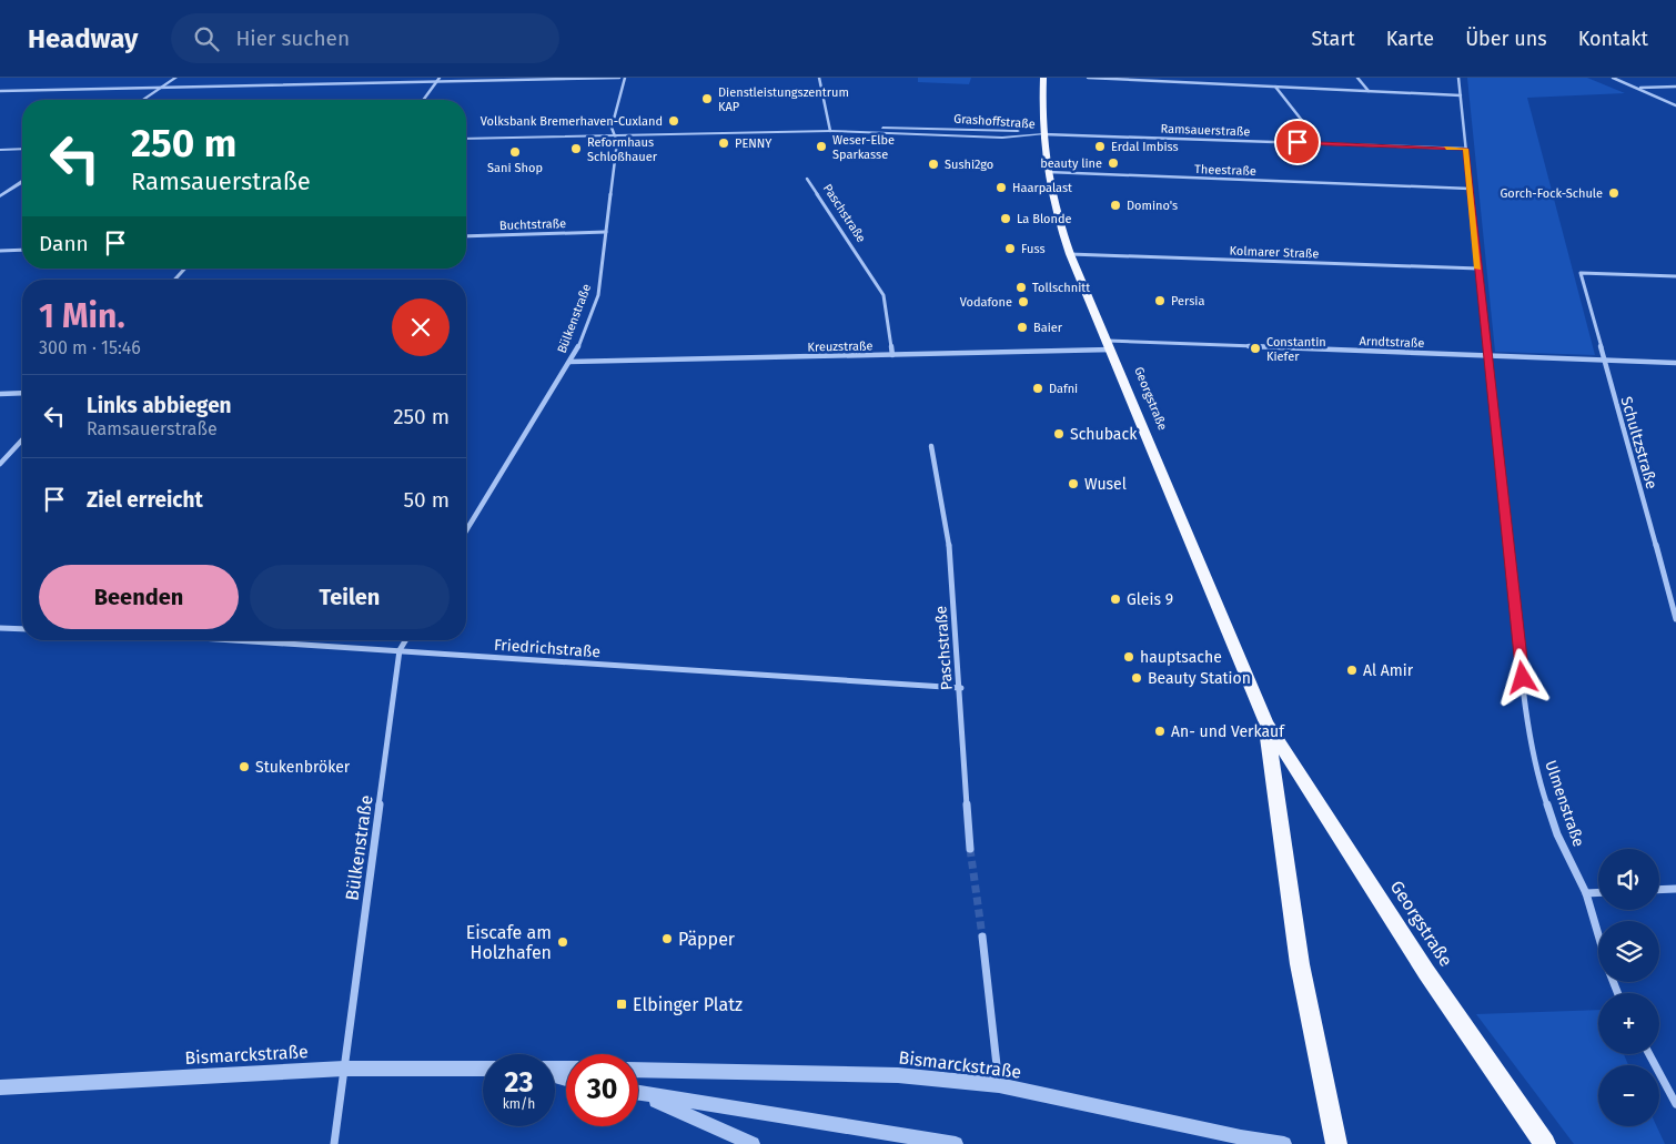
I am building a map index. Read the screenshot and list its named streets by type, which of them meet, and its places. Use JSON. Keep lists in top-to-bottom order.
{
  "streets": {
    "main road": ["Georgstraße"],
    "street": [
      "Grashoffstraße",
      "Ramsauerstraße",
      "Theestraße",
      "Paschstraße",
      "Buchtstraße",
      "Kolmarer Straße",
      "Bülkenstraße",
      "Arndtstraße",
      "Kreuzstraße",
      "Schultzstraße",
      "Friedrichstraße",
      "Ulmenstraße",
      "Bismarckstraße"
    ]
  },
  "crossings": [
    ["Grashoffstraße", "Ramsauerstraße"],
    ["Grashoffstraße", "Bülkenstraße"],
    ["Grashoffstraße", "Georgstraße"],
    ["Ramsauerstraße", "Georgstraße"],
    ["Ramsauerstraße", "Ulmenstraße"],
    ["Theestraße", "Georgstraße"],
    ["Theestraße", "Ulmenstraße"],
    ["Paschstraße", "Kreuzstraße"],
    ["Paschstraße", "Friedrichstraße"],
    ["Buchtstraße", "Bülkenstraße"],
    ["Kolmarer Straße", "Georgstraße"],
    ["Kolmarer Straße", "Ulmenstraße"],
    ["Bülkenstraße", "Kreuzstraße"],
    ["Bülkenstraße", "Friedrichstraße"],
    ["Bülkenstraße", "Bismarckstraße"],
    ["Arndtstraße", "Kreuzstraße"],
    ["Arndtstraße", "Georgstraße"],
    ["Arndtstraße", "Schultzstraße"],
    ["Arndtstraße", "Ulmenstraße"],
    ["Kreuzstraße", "Georgstraße"]
  ],
  "places": {
    "other": [
      "Dienstleistungszentrum KAP",
      "Volksbank Bremerhaven-Cuxland",
      "PENNY",
      "Weser-Elbe Sparkasse",
      "Erdal Imbiss",
      "Reformhaus Schloßhauer",
      "Sani Shop",
      "beauty line",
      "Sushi2go",
      "Haarpalast",
      "Gorch-Fock-Schule",
      "Domino's",
      "La Blonde",
      "Fuss",
      "Tollschnitt",
      "Persia",
      "Vodafone",
      "Baier",
      "Constantin Kiefer",
      "Dafni",
      "Schuback",
      "Wusel",
      "Gleis 9",
      "hauptsache",
      "Al Amir",
      "Beauty Station",
      "An- und Verkauf",
      "Stukenbröker",
      "Päpper",
      "Eiscafe am Holzhafen"
    ],
    "transit": ["Elbinger Platz"]
  },
  "page": {
    "header": "Headway",
    "search": "Hier suchen",
    "nav": [
      "Start",
      "Karte",
      "Über uns",
      "Kontakt"
    ],
    "turn": ["250 m", "Ramsauerstraße"],
    "then": "Dann",
    "heading": ["1 Min.", "300 m · 15:46"],
    "list": [
      {
        "name": "Links abbiegen",
        "note": "Ramsauerstraße",
        "value": "250 m"
      },
      {
        "name": "Ziel erreicht",
        "value": "50 m"
      }
    ],
    "buttons": ["Beenden", "Teilen"],
    "map_buttons": ["+", "−"],
    "speed": "23 km/h",
    "limit": "30"
  }
}
